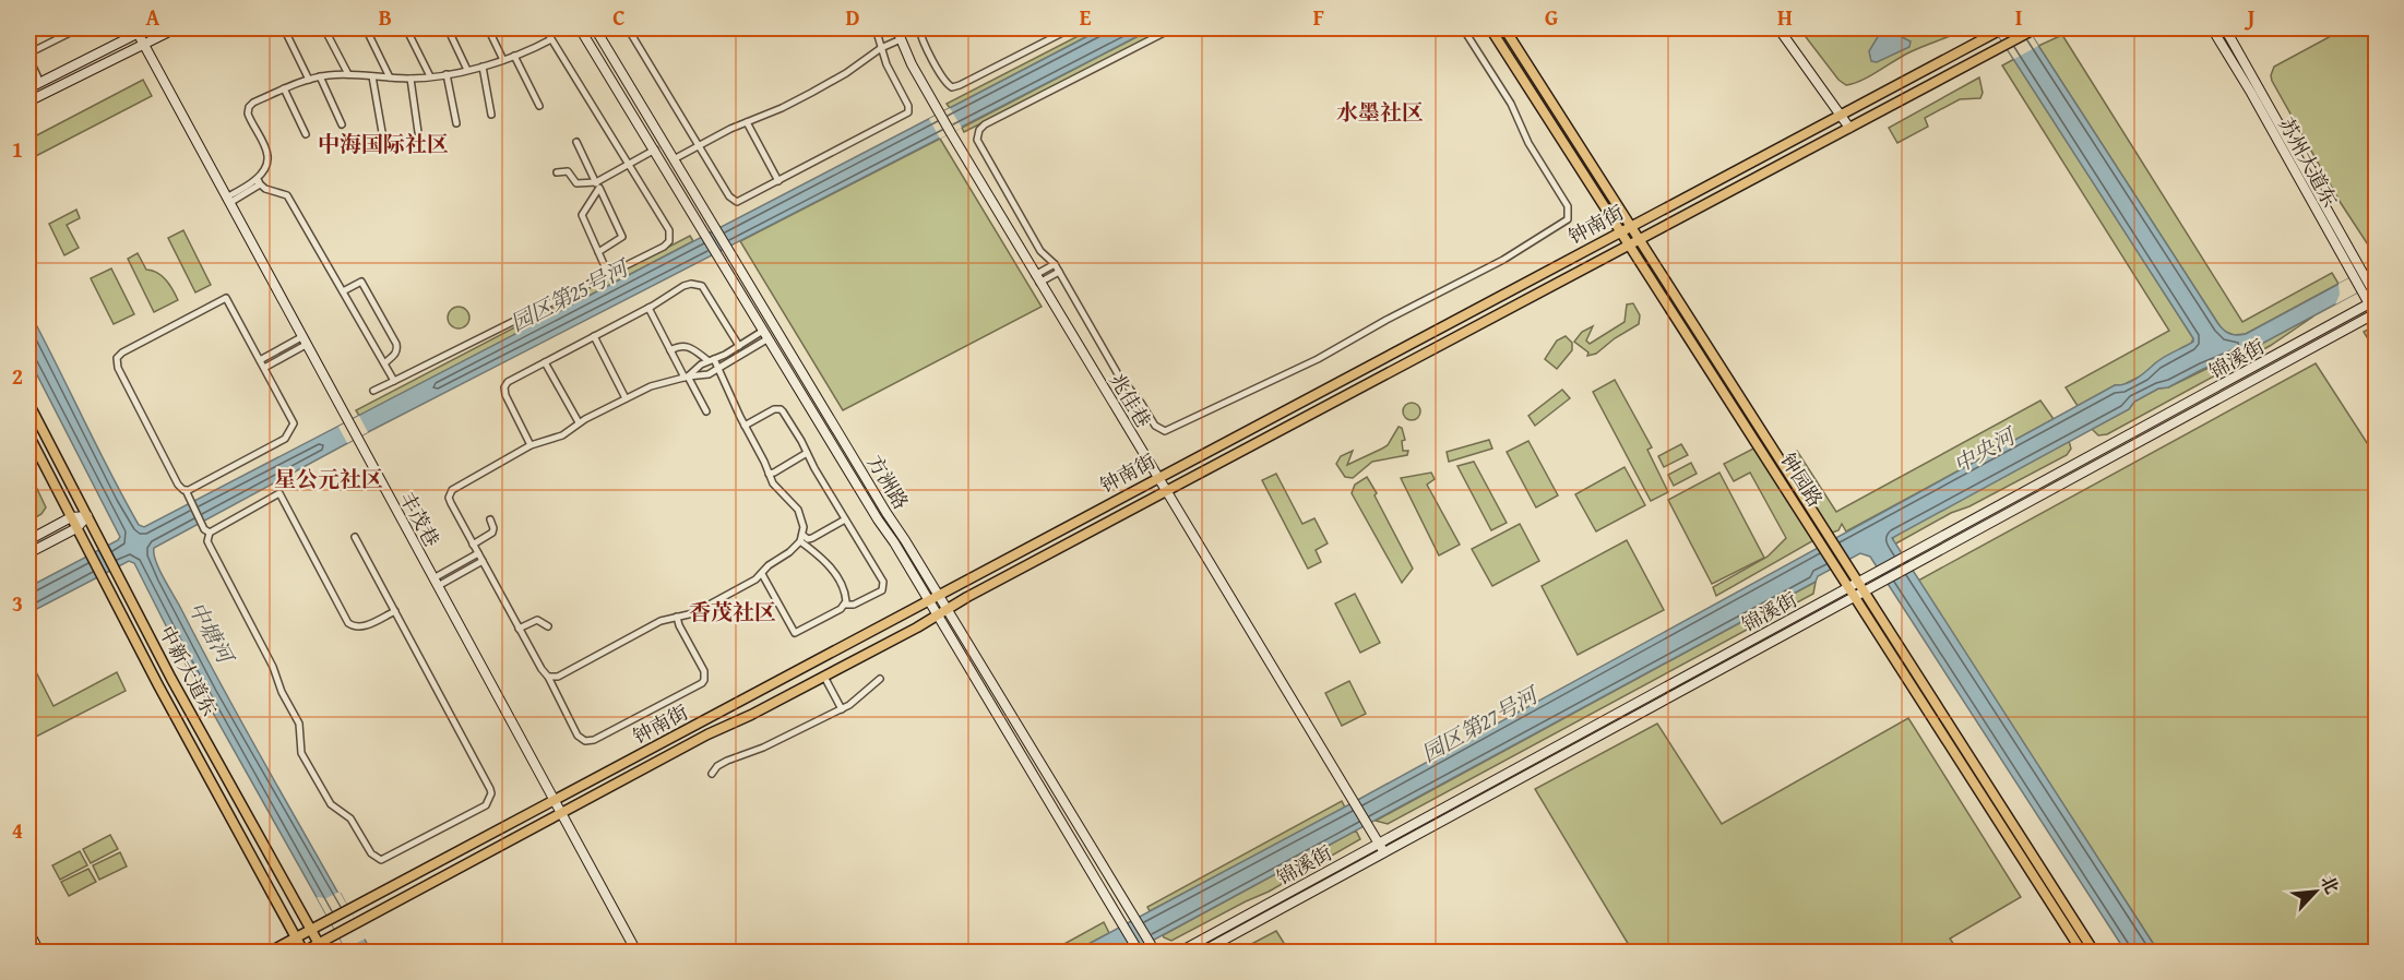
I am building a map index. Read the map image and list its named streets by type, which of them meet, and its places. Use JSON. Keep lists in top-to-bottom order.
{
  "streets": {
    "main road": [
      "苏州大道东",
      "钟南街",
      "锦溪街",
      "兆佳巷",
      "钟园路",
      "方洲路",
      "丰茂巷",
      "中新大道东"
    ]
  },
  "crossings": [
    ["苏州大道东", "锦溪街"],
    ["钟南街", "兆佳巷"],
    ["钟南街", "钟园路"],
    ["钟南街", "方洲路"],
    ["钟南街", "丰茂巷"],
    ["钟南街", "中新大道东"],
    ["锦溪街", "兆佳巷"],
    ["锦溪街", "钟园路"]
  ],
  "districts": [
    "水墨社区",
    "中海国际社区",
    "星公元社区",
    "香茂社区"
  ],
  "water": [
    "园区第25号河",
    "中央河",
    "中塘河",
    "园区第27号河"
  ],
  "north": "top right",
  "grid": {
    "columns": [
      "A",
      "B",
      "C",
      "D",
      "E",
      "F",
      "G",
      "H",
      "I",
      "J"
    ],
    "rows": [
      "1",
      "2",
      "3",
      "4"
    ]
  }
}
